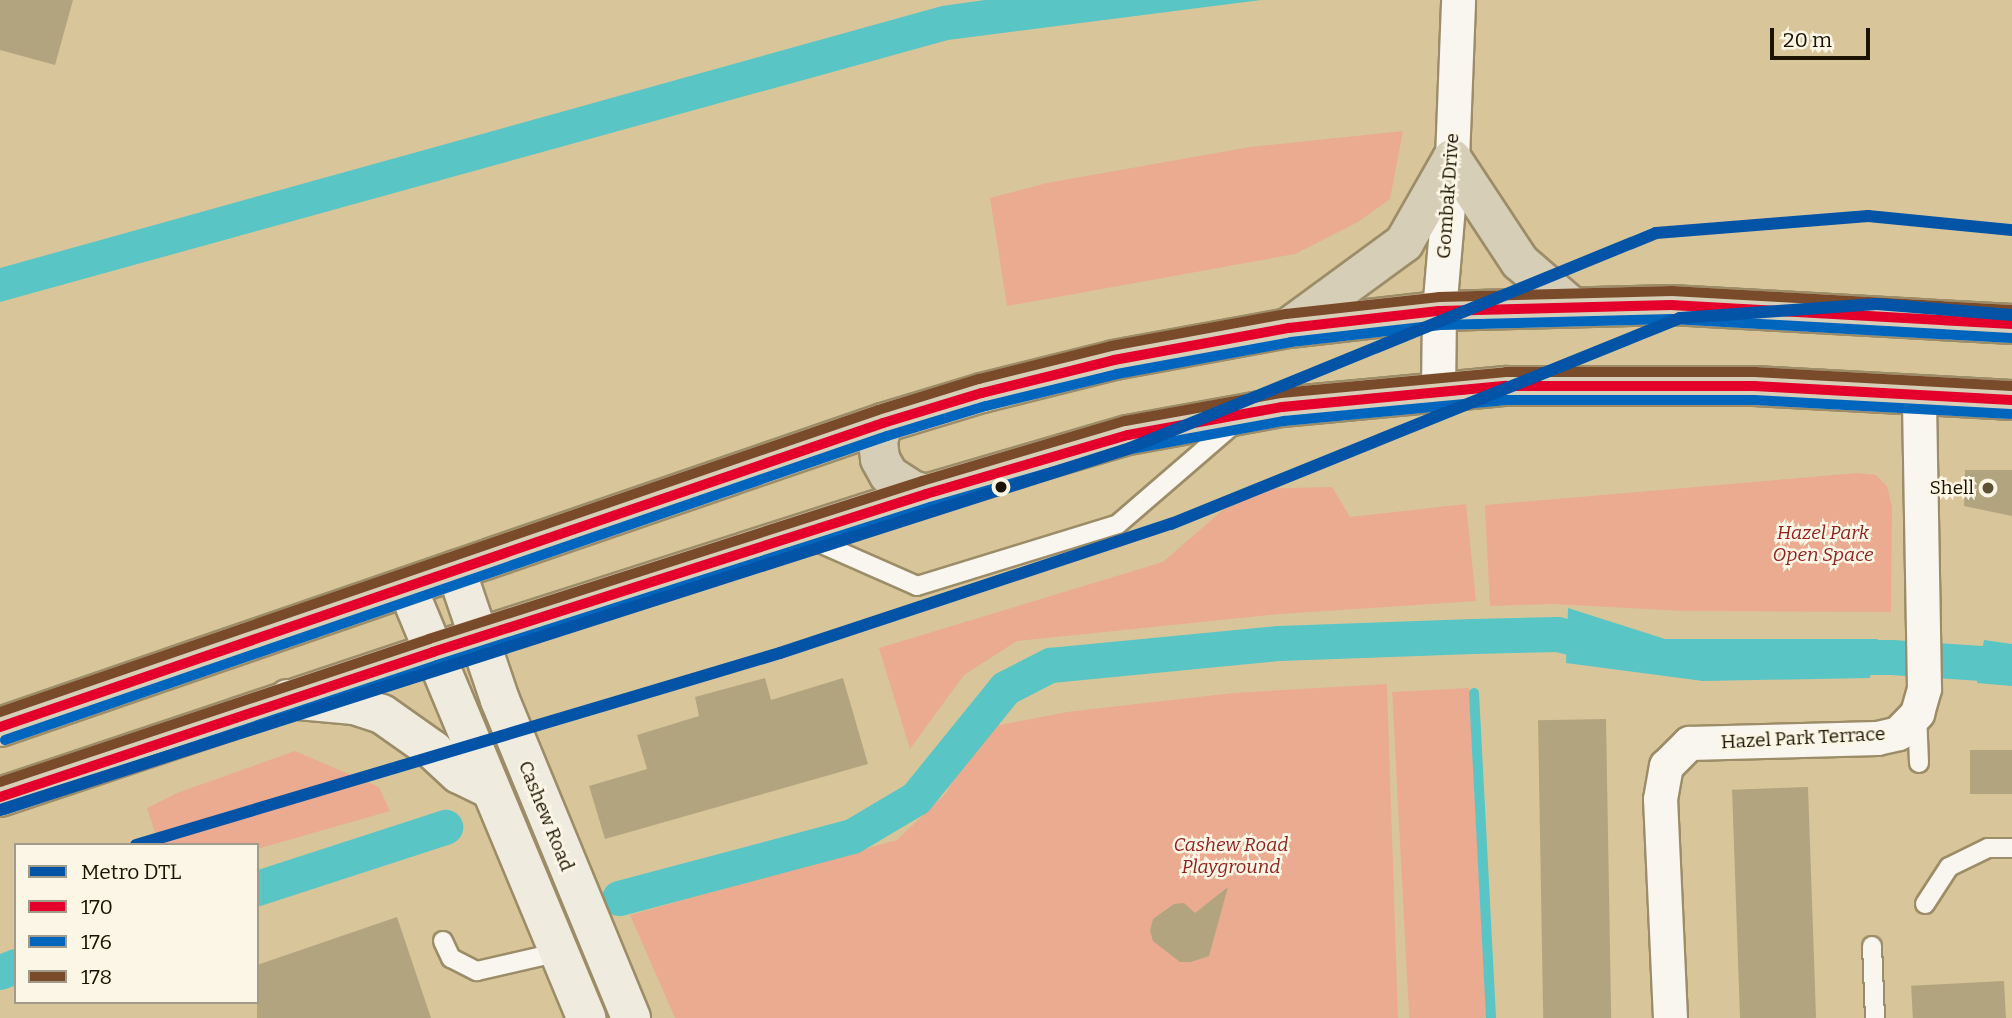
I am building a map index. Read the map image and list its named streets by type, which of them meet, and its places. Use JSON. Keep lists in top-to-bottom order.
{
  "streets": {
    "street": ["Gombak Drive", "Hazel Park Terrace", "Cashew Road"]
  },
  "parks": ["Hazel Park Open Space", "Cashew Road Playground"],
  "places": ["Shell"],
  "lines": [
    "metro line DTL",
    "transit line 178",
    "transit line 170",
    "transit line 176"
  ],
  "legend": [
    "Metro DTL",
    "170",
    "176",
    "178"
  ],
  "scale_bar": "20 m"
}
